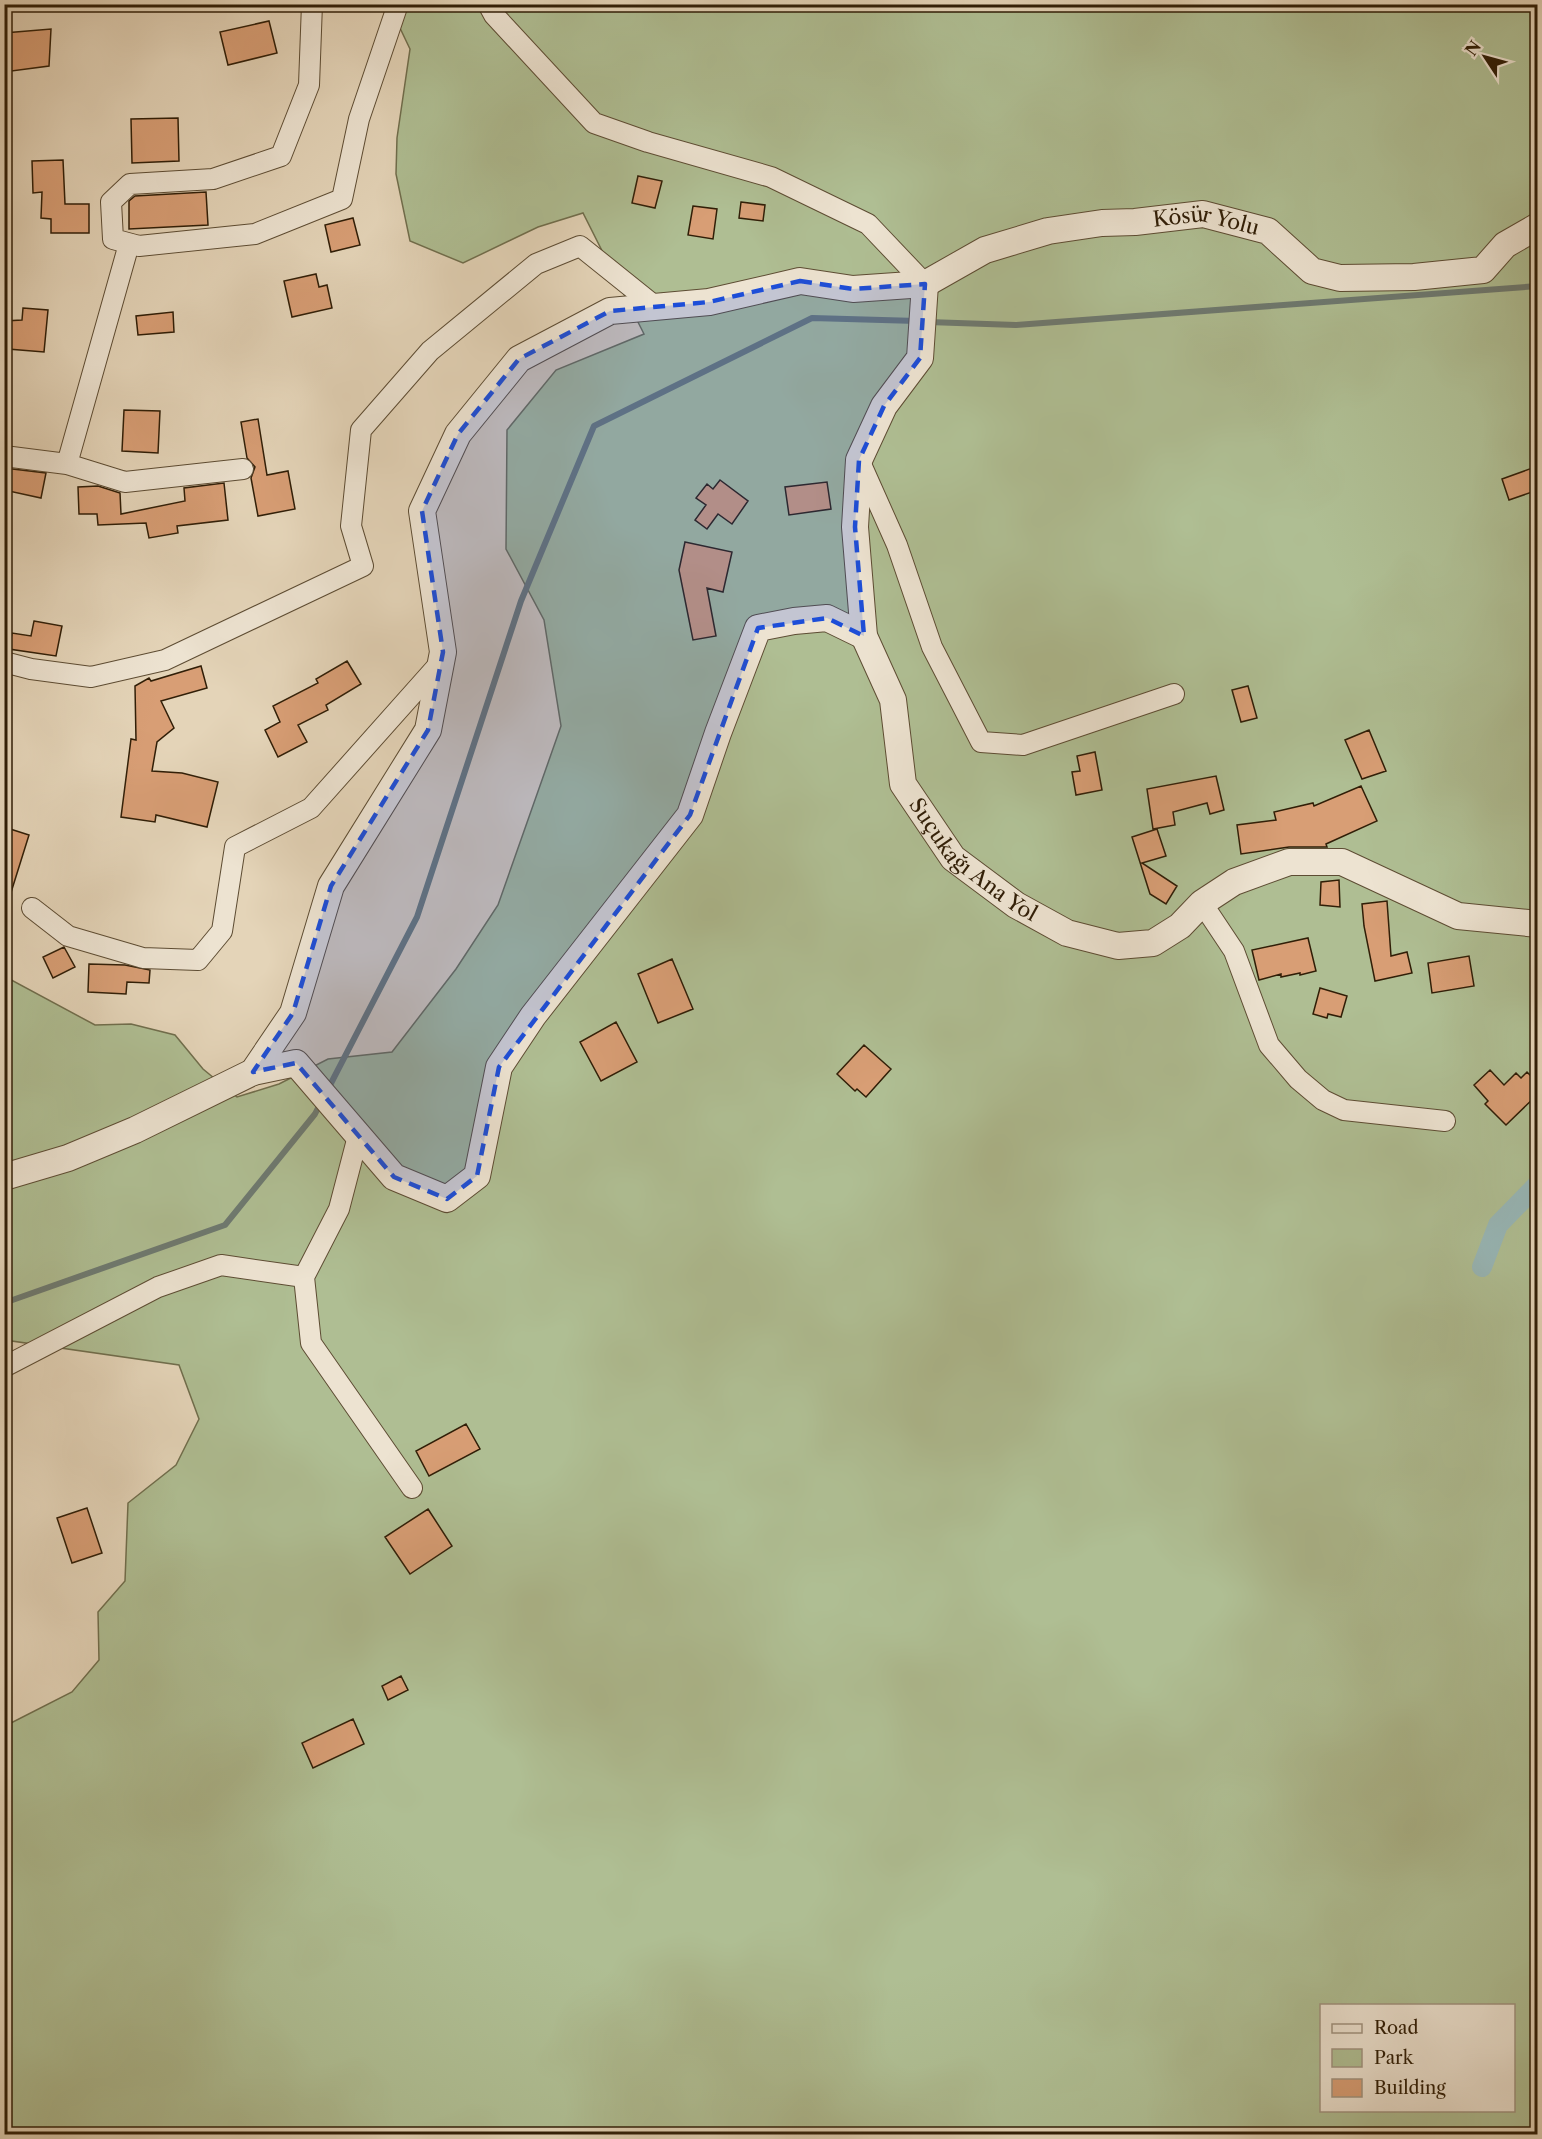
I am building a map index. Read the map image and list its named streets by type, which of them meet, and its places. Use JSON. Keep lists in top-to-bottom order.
{
  "streets": {
    "street": ["Kösür Yolu", "Suçukağı Ana Yol"]
  },
  "crossings": [
    ["Kösür Yolu", "Suçukağı Ana Yol"]
  ],
  "legend": ["Road", "Park", "Building"],
  "north": "top left"
}
